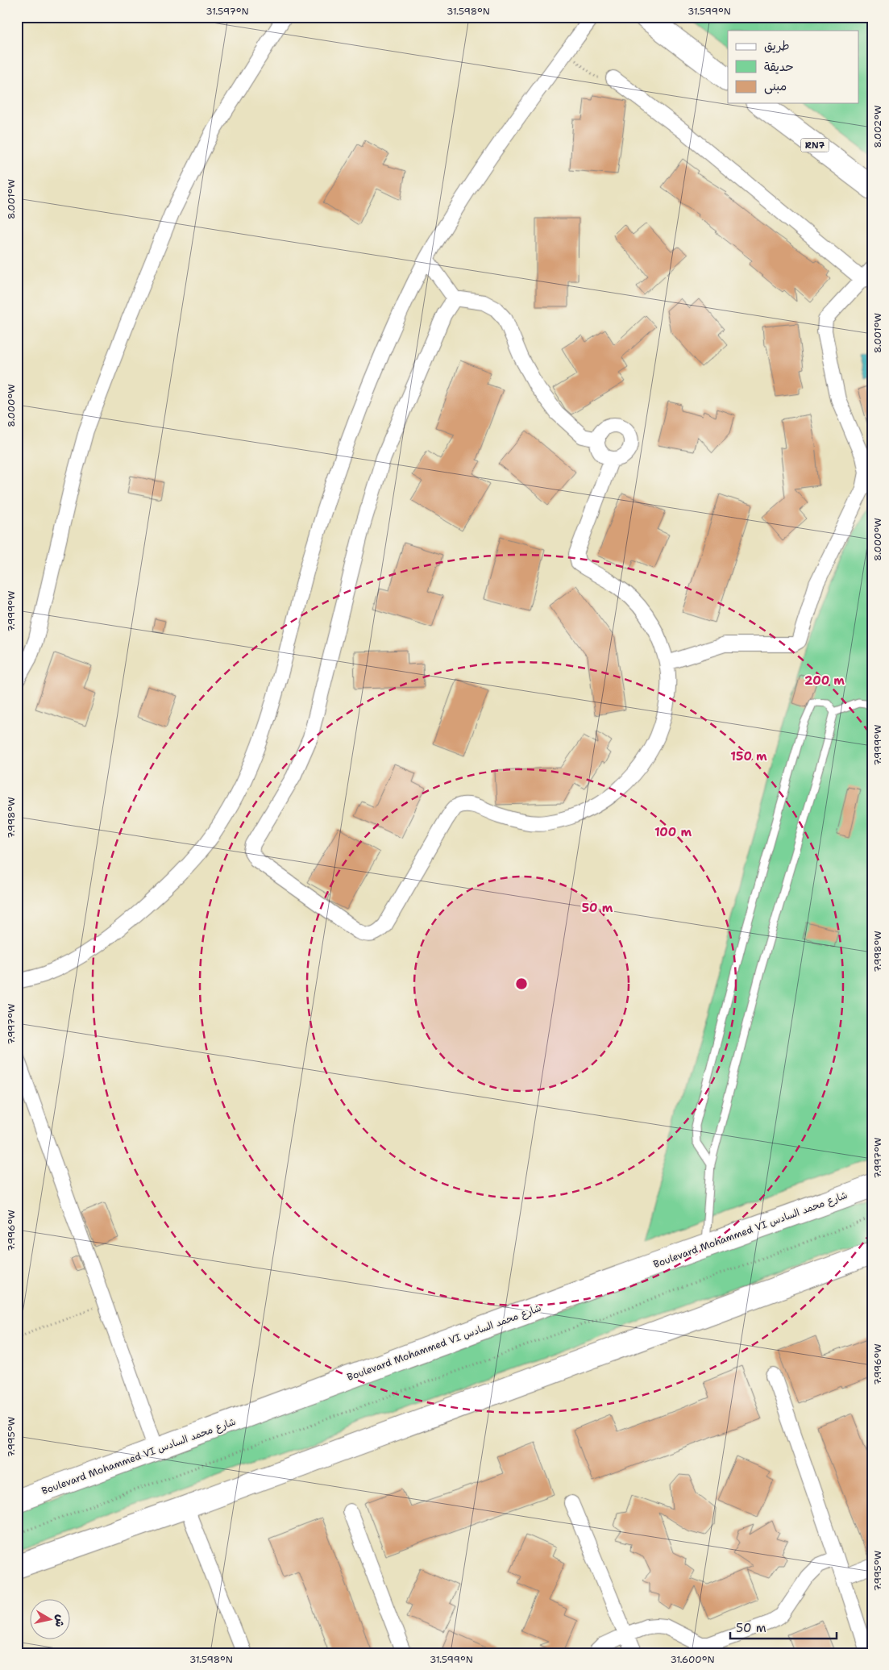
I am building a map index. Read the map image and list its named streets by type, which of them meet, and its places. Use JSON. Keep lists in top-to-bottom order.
{
  "streets": {
    "main road": ["RN7", "Boulevard Mohammed VI شارع محمد السادس"]
  },
  "legend": ["طريق", "حديقة", "مبنى"],
  "scale_bar": "50 m",
  "north": "right",
  "coordinates": [
    "31.597°N",
    "31.598°N",
    "31.599°N",
    "8.002°W",
    "8.001°W",
    "8.000°W",
    "7.999°W",
    "7.998°W",
    "7.997°W",
    "7.996°W",
    "7.995°W",
    "31.600°N"
  ],
  "rings": [
    "200 m",
    "150 m",
    "100 m",
    "50 m"
  ]
}
